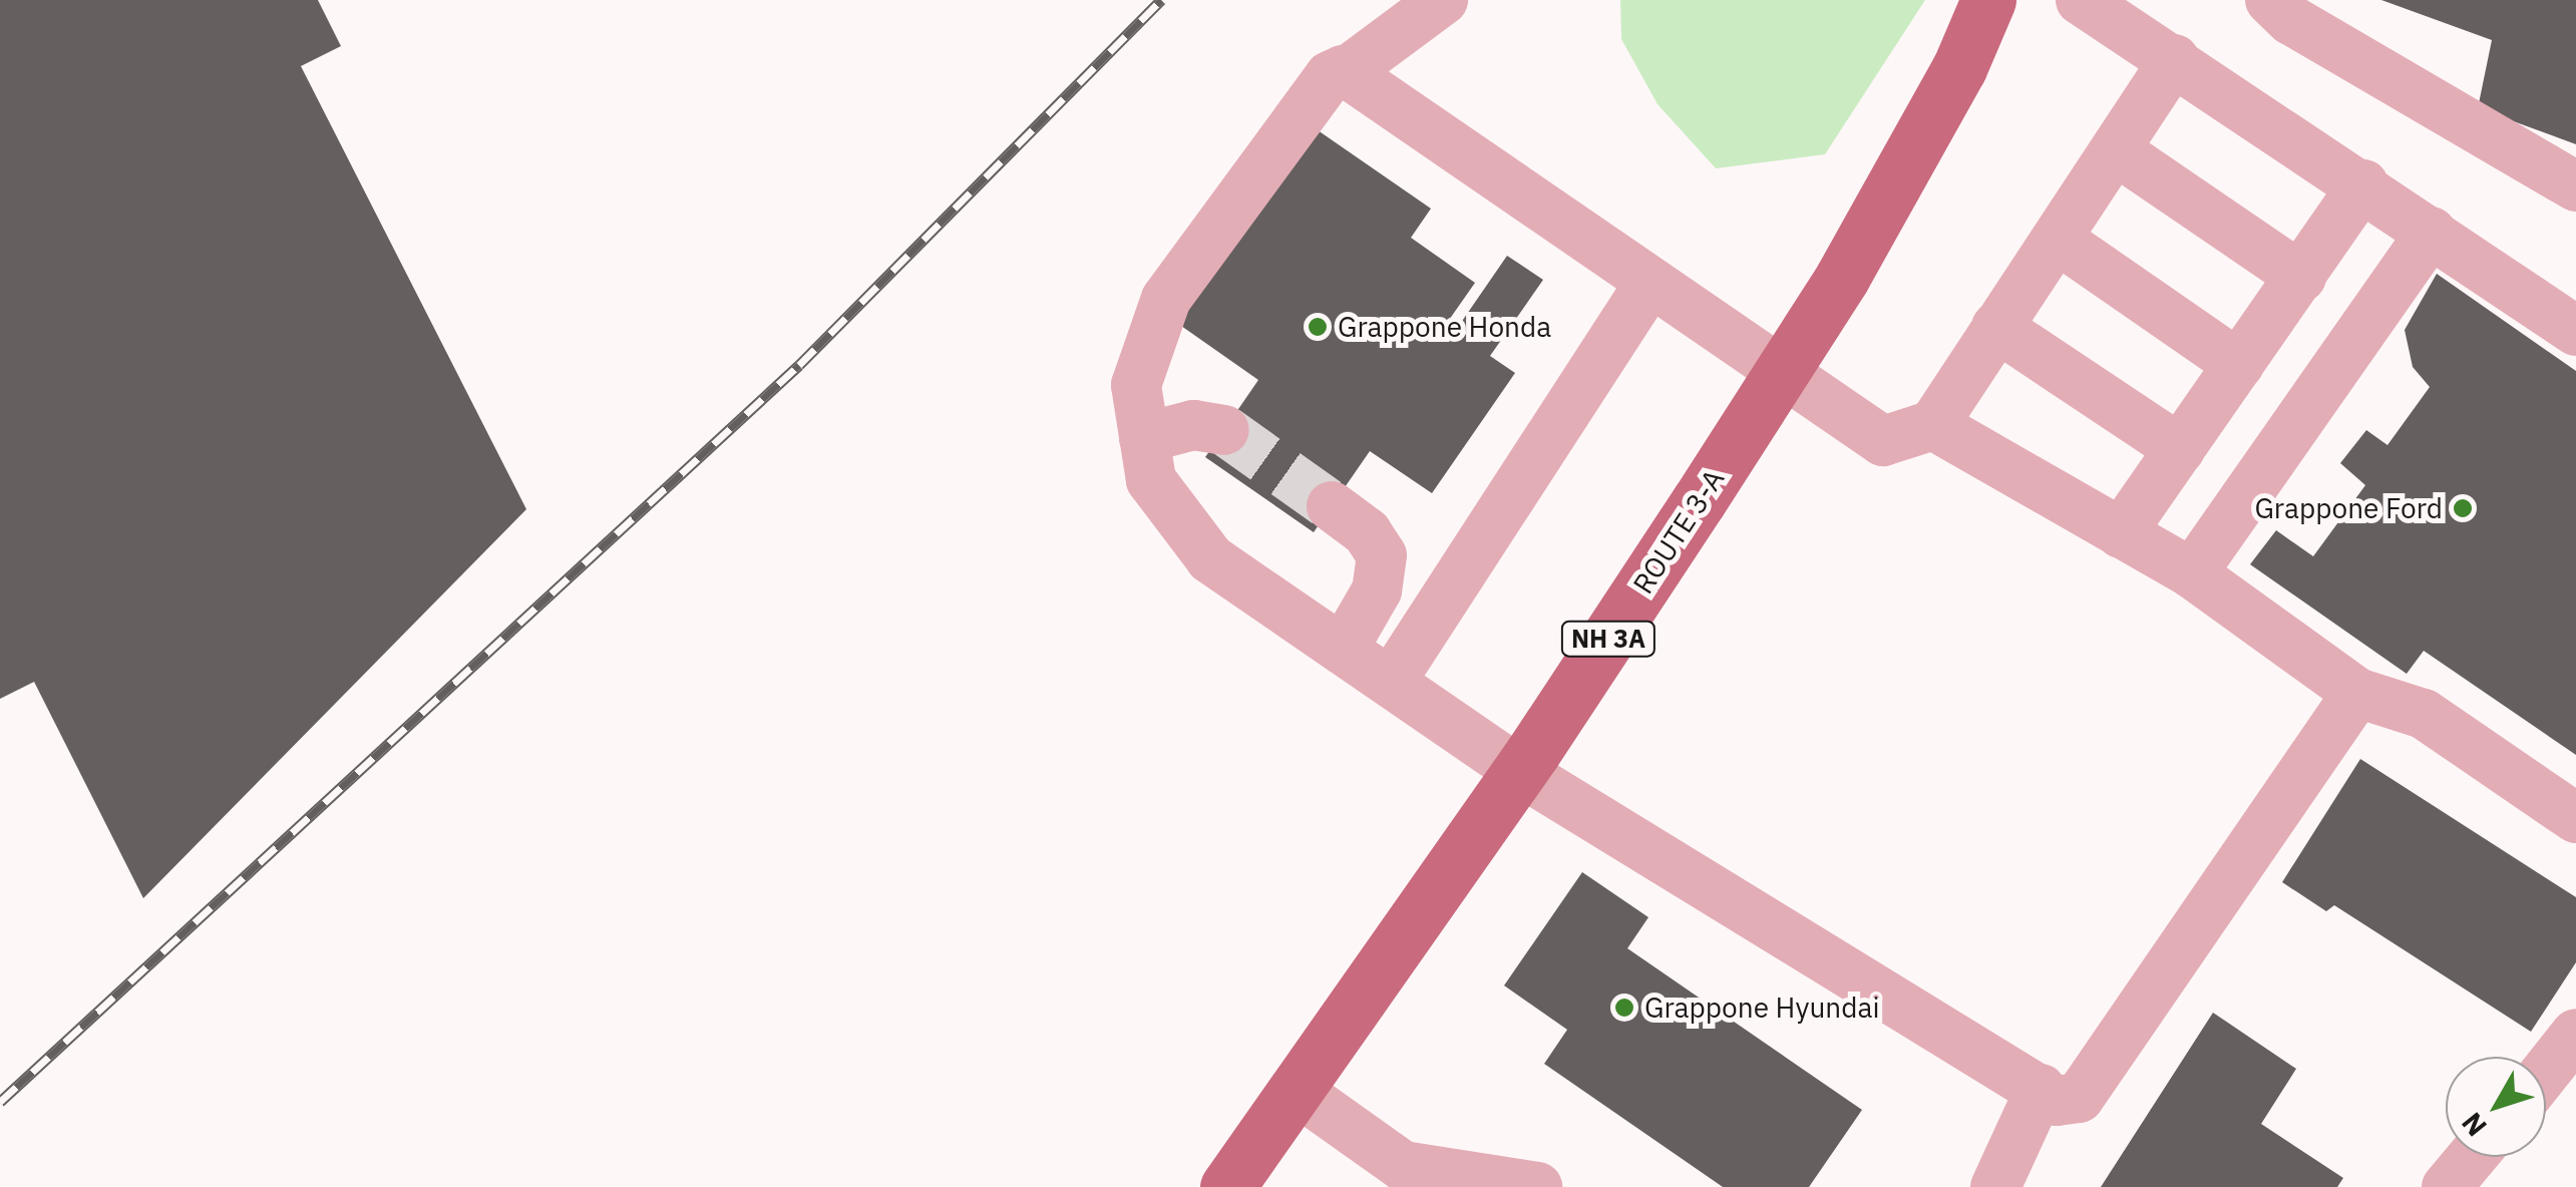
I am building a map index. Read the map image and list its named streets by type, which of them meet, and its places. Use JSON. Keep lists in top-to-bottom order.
{
  "streets": {
    "main road": ["ROUTE 3-A", "NH 3A"]
  },
  "places": ["Grappone Honda", "Grappone Ford", "Grappone Hyundai"],
  "north": "bottom left"
}
